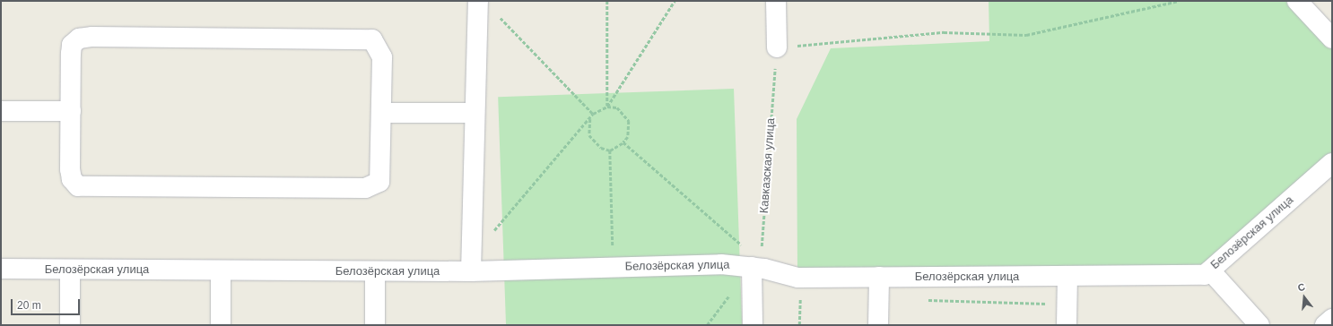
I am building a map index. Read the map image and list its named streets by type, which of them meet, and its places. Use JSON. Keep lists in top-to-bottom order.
{
  "streets": {
    "street": ["Белозёрская улица"],
    "path": ["Кавказская улица"]
  },
  "crossings": [
    ["Кавказская улица", "Белозёрская улица"]
  ],
  "scale_bar": "20 m",
  "north": "top"
}
